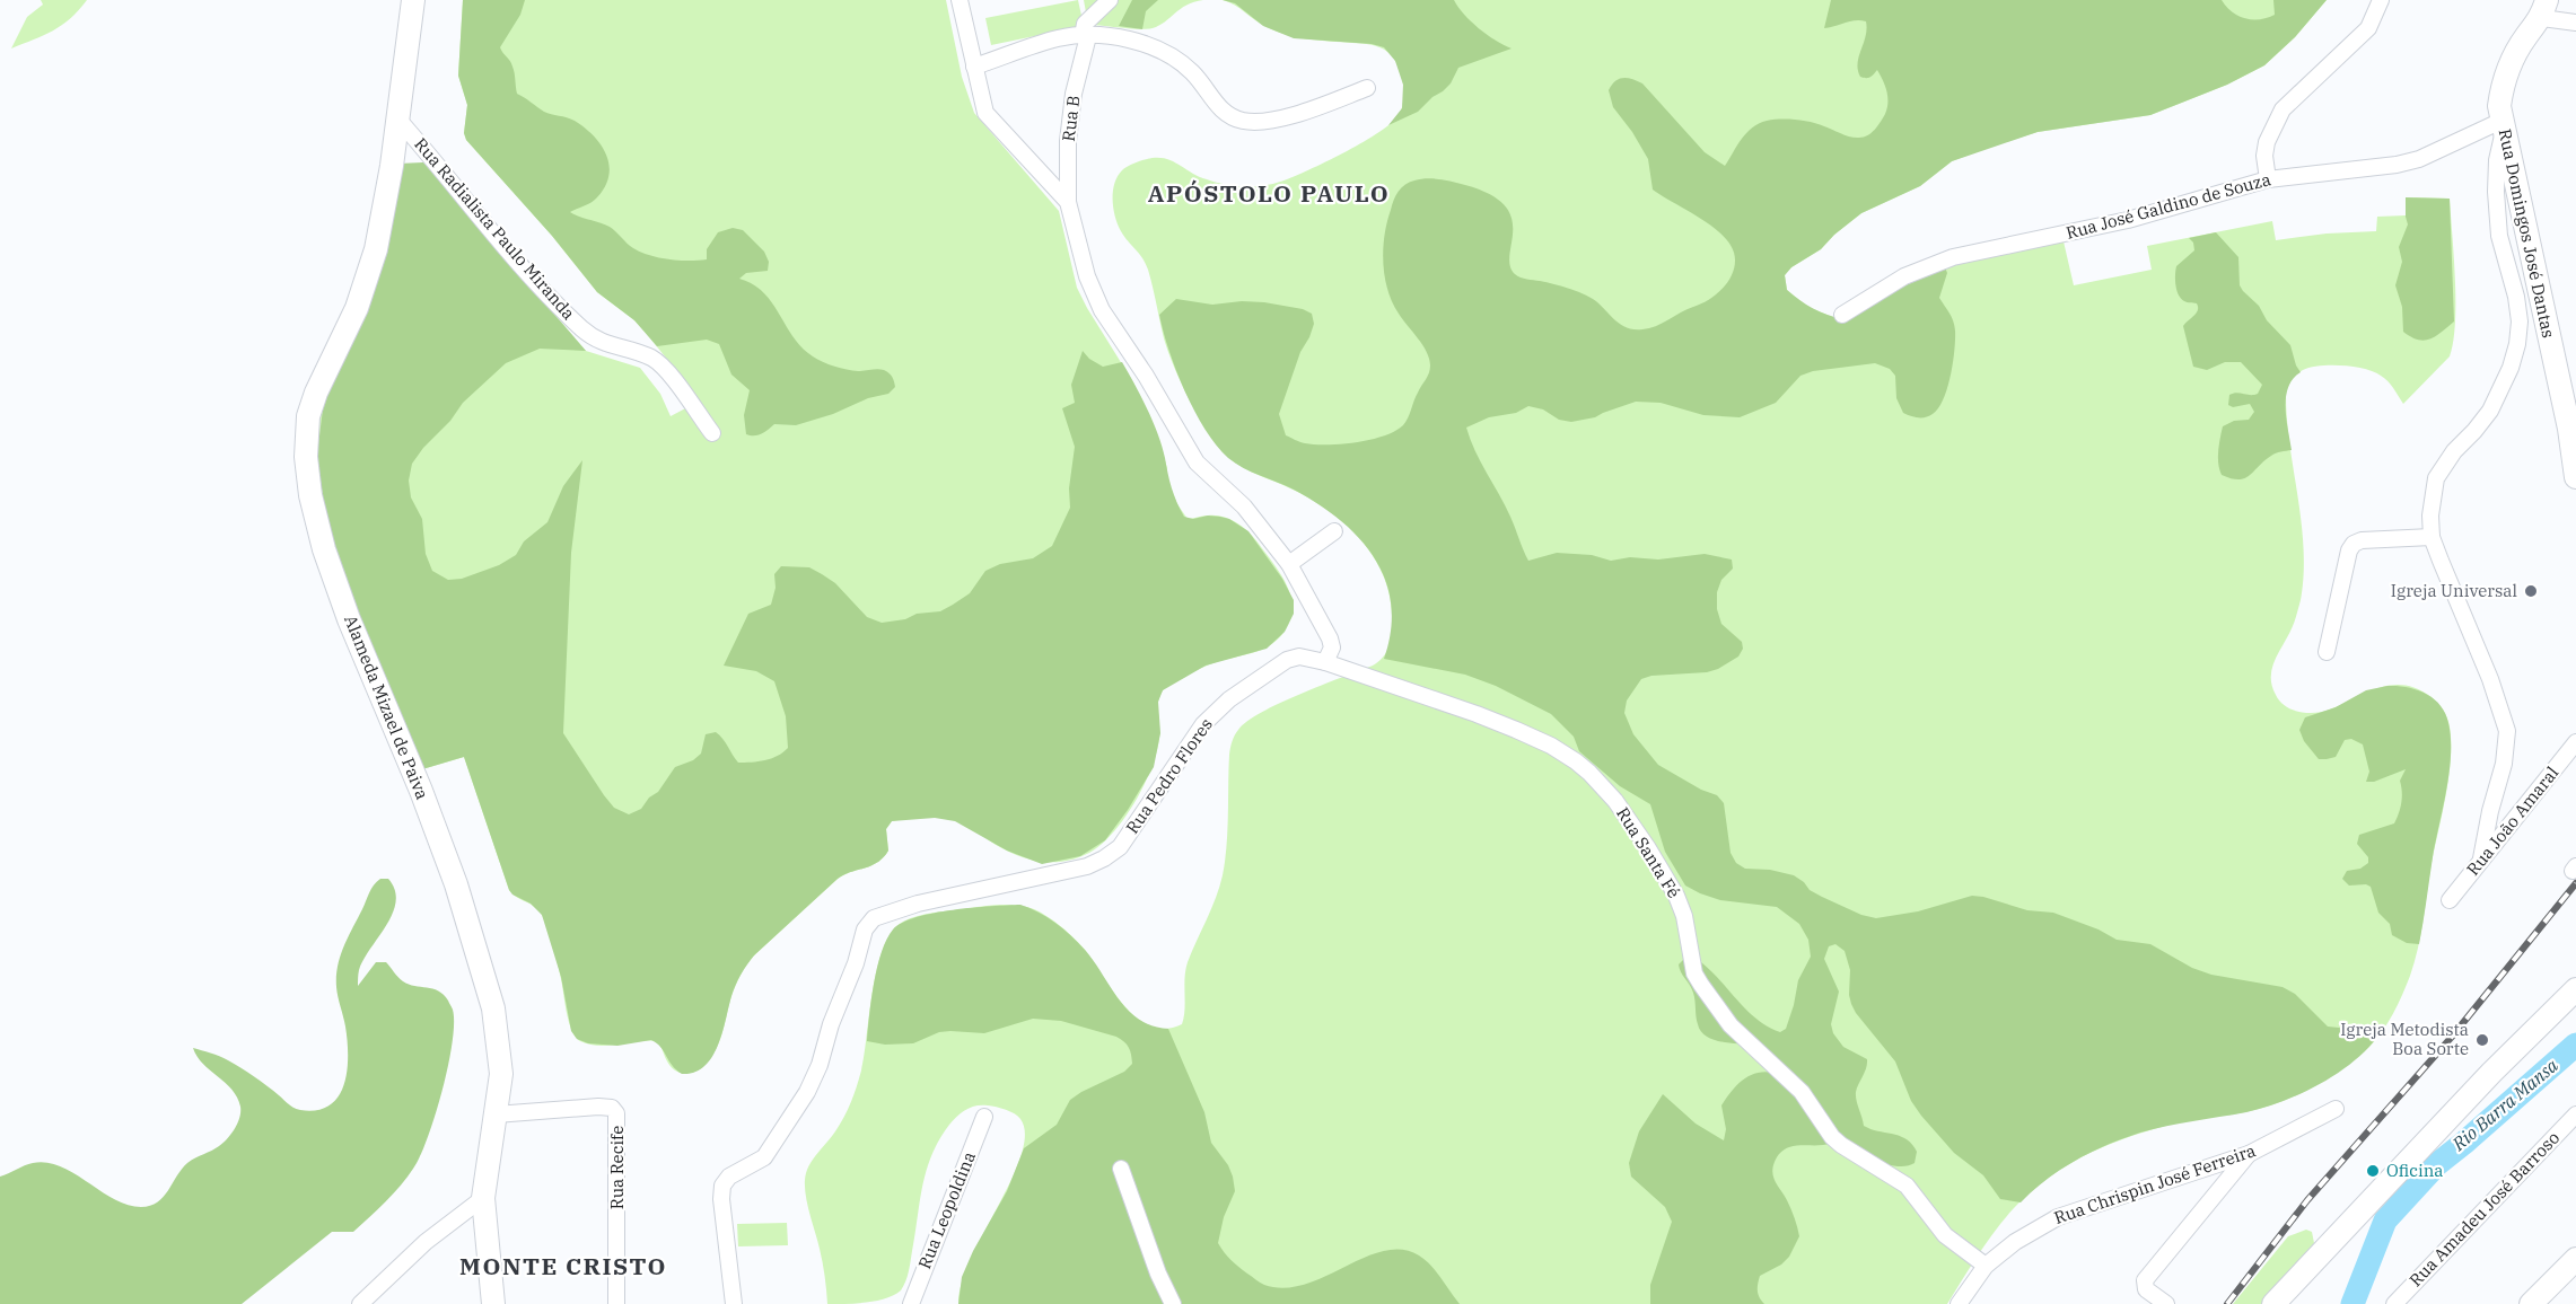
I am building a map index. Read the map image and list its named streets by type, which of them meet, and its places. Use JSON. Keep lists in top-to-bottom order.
{
  "streets": {
    "street": [
      "Rua B",
      "Rua José Galdino de Souza",
      "Rua Radialista Paulo Miranda",
      "Rua Domingos José Dantas",
      "Alameda Mizael de Paiva",
      "Rua Pedro Flores",
      "Rua João Amaral",
      "Rua Santa Fé",
      "Rua Recife",
      "Rua Chrispin José Ferreira",
      "Rua Amadeu José Barroso",
      "Rua Leopoldina"
    ]
  },
  "crossings": [
    ["Rua José Galdino de Souza", "Rua Domingos José Dantas"],
    ["Rua Radialista Paulo Miranda", "Alameda Mizael de Paiva"],
    ["Alameda Mizael de Paiva", "Rua Recife"],
    ["Rua Pedro Flores", "Rua Santa Fé"],
    ["Rua Santa Fé", "Rua Chrispin José Ferreira"]
  ],
  "districts": ["APÓSTOLO PAULO", "MONTE CRISTO"],
  "water": ["Rio Barra Mansa"],
  "places": ["Igreja Universal", "Igreja Metodista Boa Sorte", "Oficina"]
}
